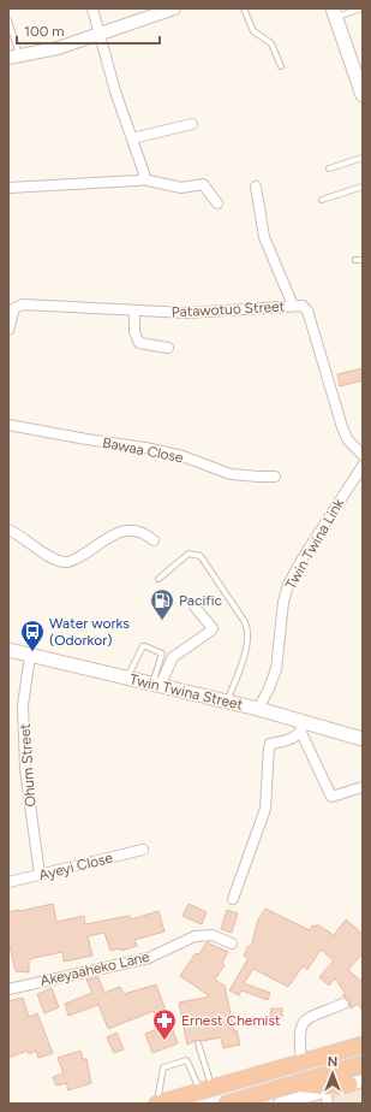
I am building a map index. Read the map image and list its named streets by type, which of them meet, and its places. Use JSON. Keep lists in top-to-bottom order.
{
  "streets": {
    "main road": ["Twin Twina Street"],
    "street": [
      "Patawotuo Street",
      "Bawaa Close",
      "Twin Twina Link",
      "Ohum Street",
      "Ayeyi Close",
      "Akeyaaheko Lane"
    ]
  },
  "crossings": [
    ["Twin Twina Link", "Twin Twina Street"],
    ["Twin Twina Street", "Ohum Street"],
    ["Ohum Street", "Ayeyi Close"]
  ],
  "places": {
    "fuel station": ["Pacific"],
    "bus stop": ["Water works (Odorkor)"],
    "pharmacy": ["Ernest Chemist"]
  },
  "scale_bar": "100 m",
  "north": "top"
}
